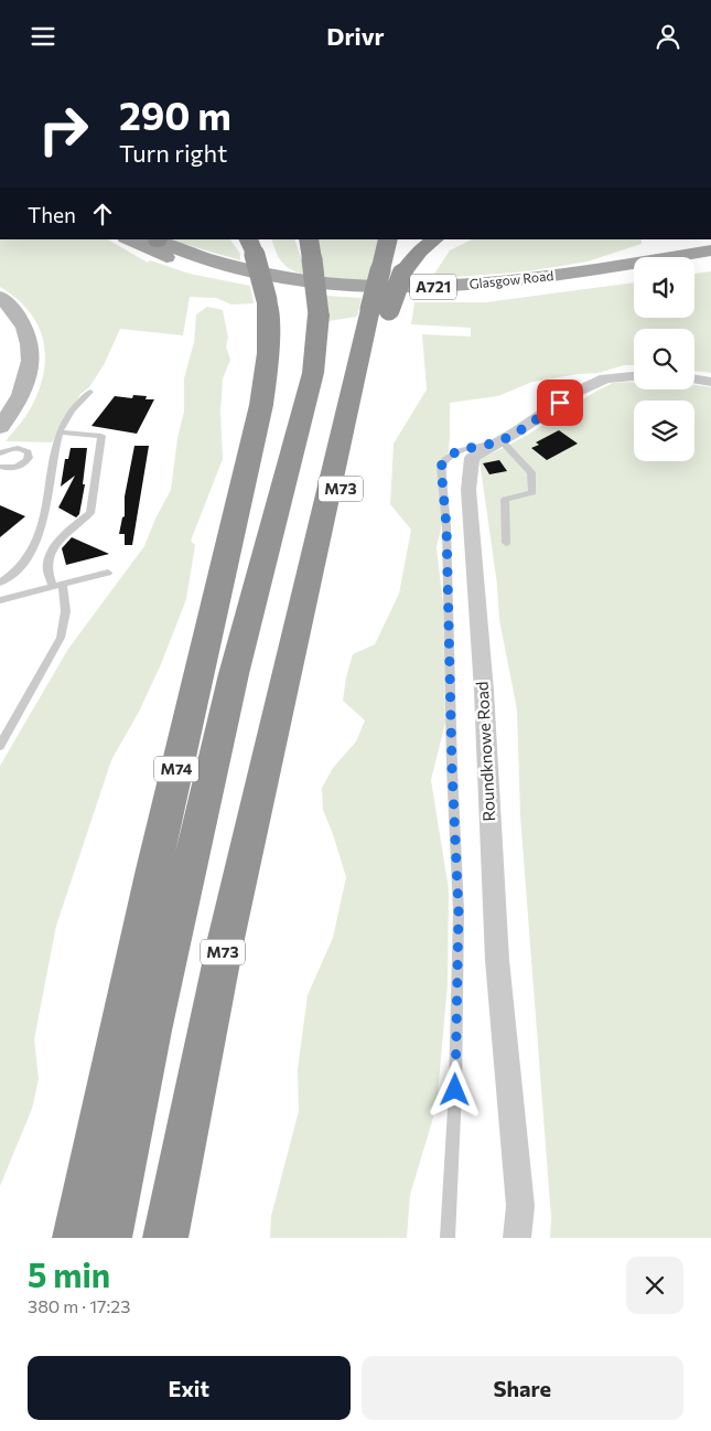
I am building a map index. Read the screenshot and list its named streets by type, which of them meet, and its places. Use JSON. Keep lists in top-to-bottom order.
{
  "streets": {
    "highway": ["M73", "M74"],
    "main road": ["Glasgow Road", "A721"],
    "street": ["Roundknowe Road"]
  },
  "page": {
    "header": "Drivr",
    "turn": ["290 m", "Turn right"],
    "then": "Then",
    "heading": ["5 min", "380 m · 17:23"],
    "buttons": ["Exit", "Share"]
  }
}
